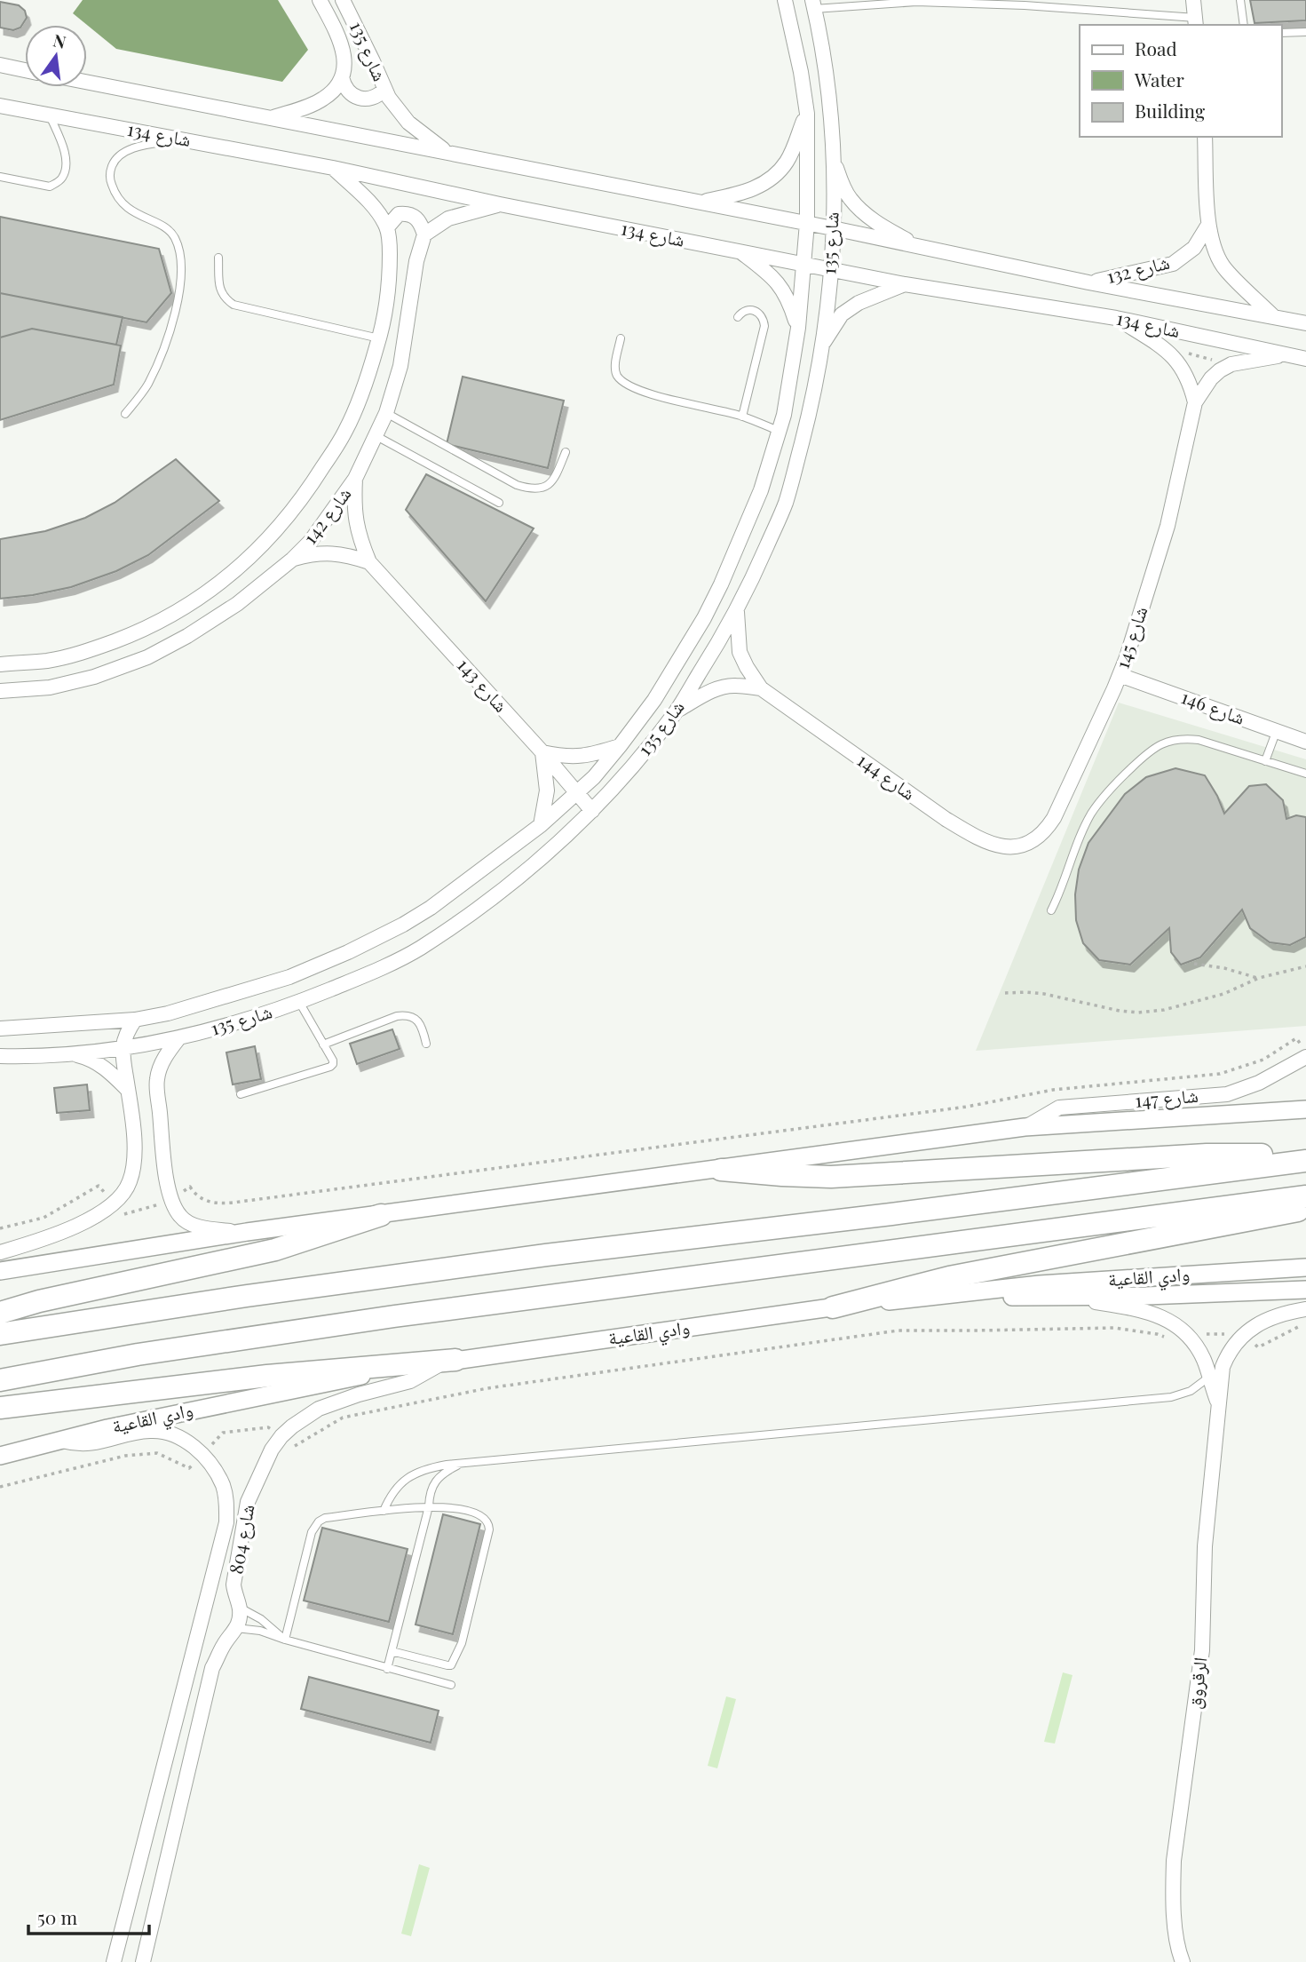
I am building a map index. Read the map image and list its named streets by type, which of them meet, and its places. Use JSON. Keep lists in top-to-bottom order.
{
  "streets": {
    "street": [
      "شارع 135",
      "شارع 134",
      "شارع 132",
      "شارع 142",
      "شارع 145",
      "شارع 143",
      "شارع 146",
      "شارع 144",
      "شارع 147",
      "وادي القاعية",
      "شارع 804",
      "الرقروق"
    ]
  },
  "crossings": [
    ["شارع 135", "شارع 134"],
    ["شارع 135", "شارع 143"],
    ["شارع 135", "شارع 144"],
    ["شارع 134", "شارع 132"],
    ["شارع 142", "شارع 143"],
    ["شارع 145", "شارع 146"],
    ["شارع 145", "شارع 144"],
    ["وادي القاعية", "شارع 804"]
  ],
  "legend": ["Road", "Water", "Building"],
  "scale_bar": "50 m",
  "north": "top"
}
